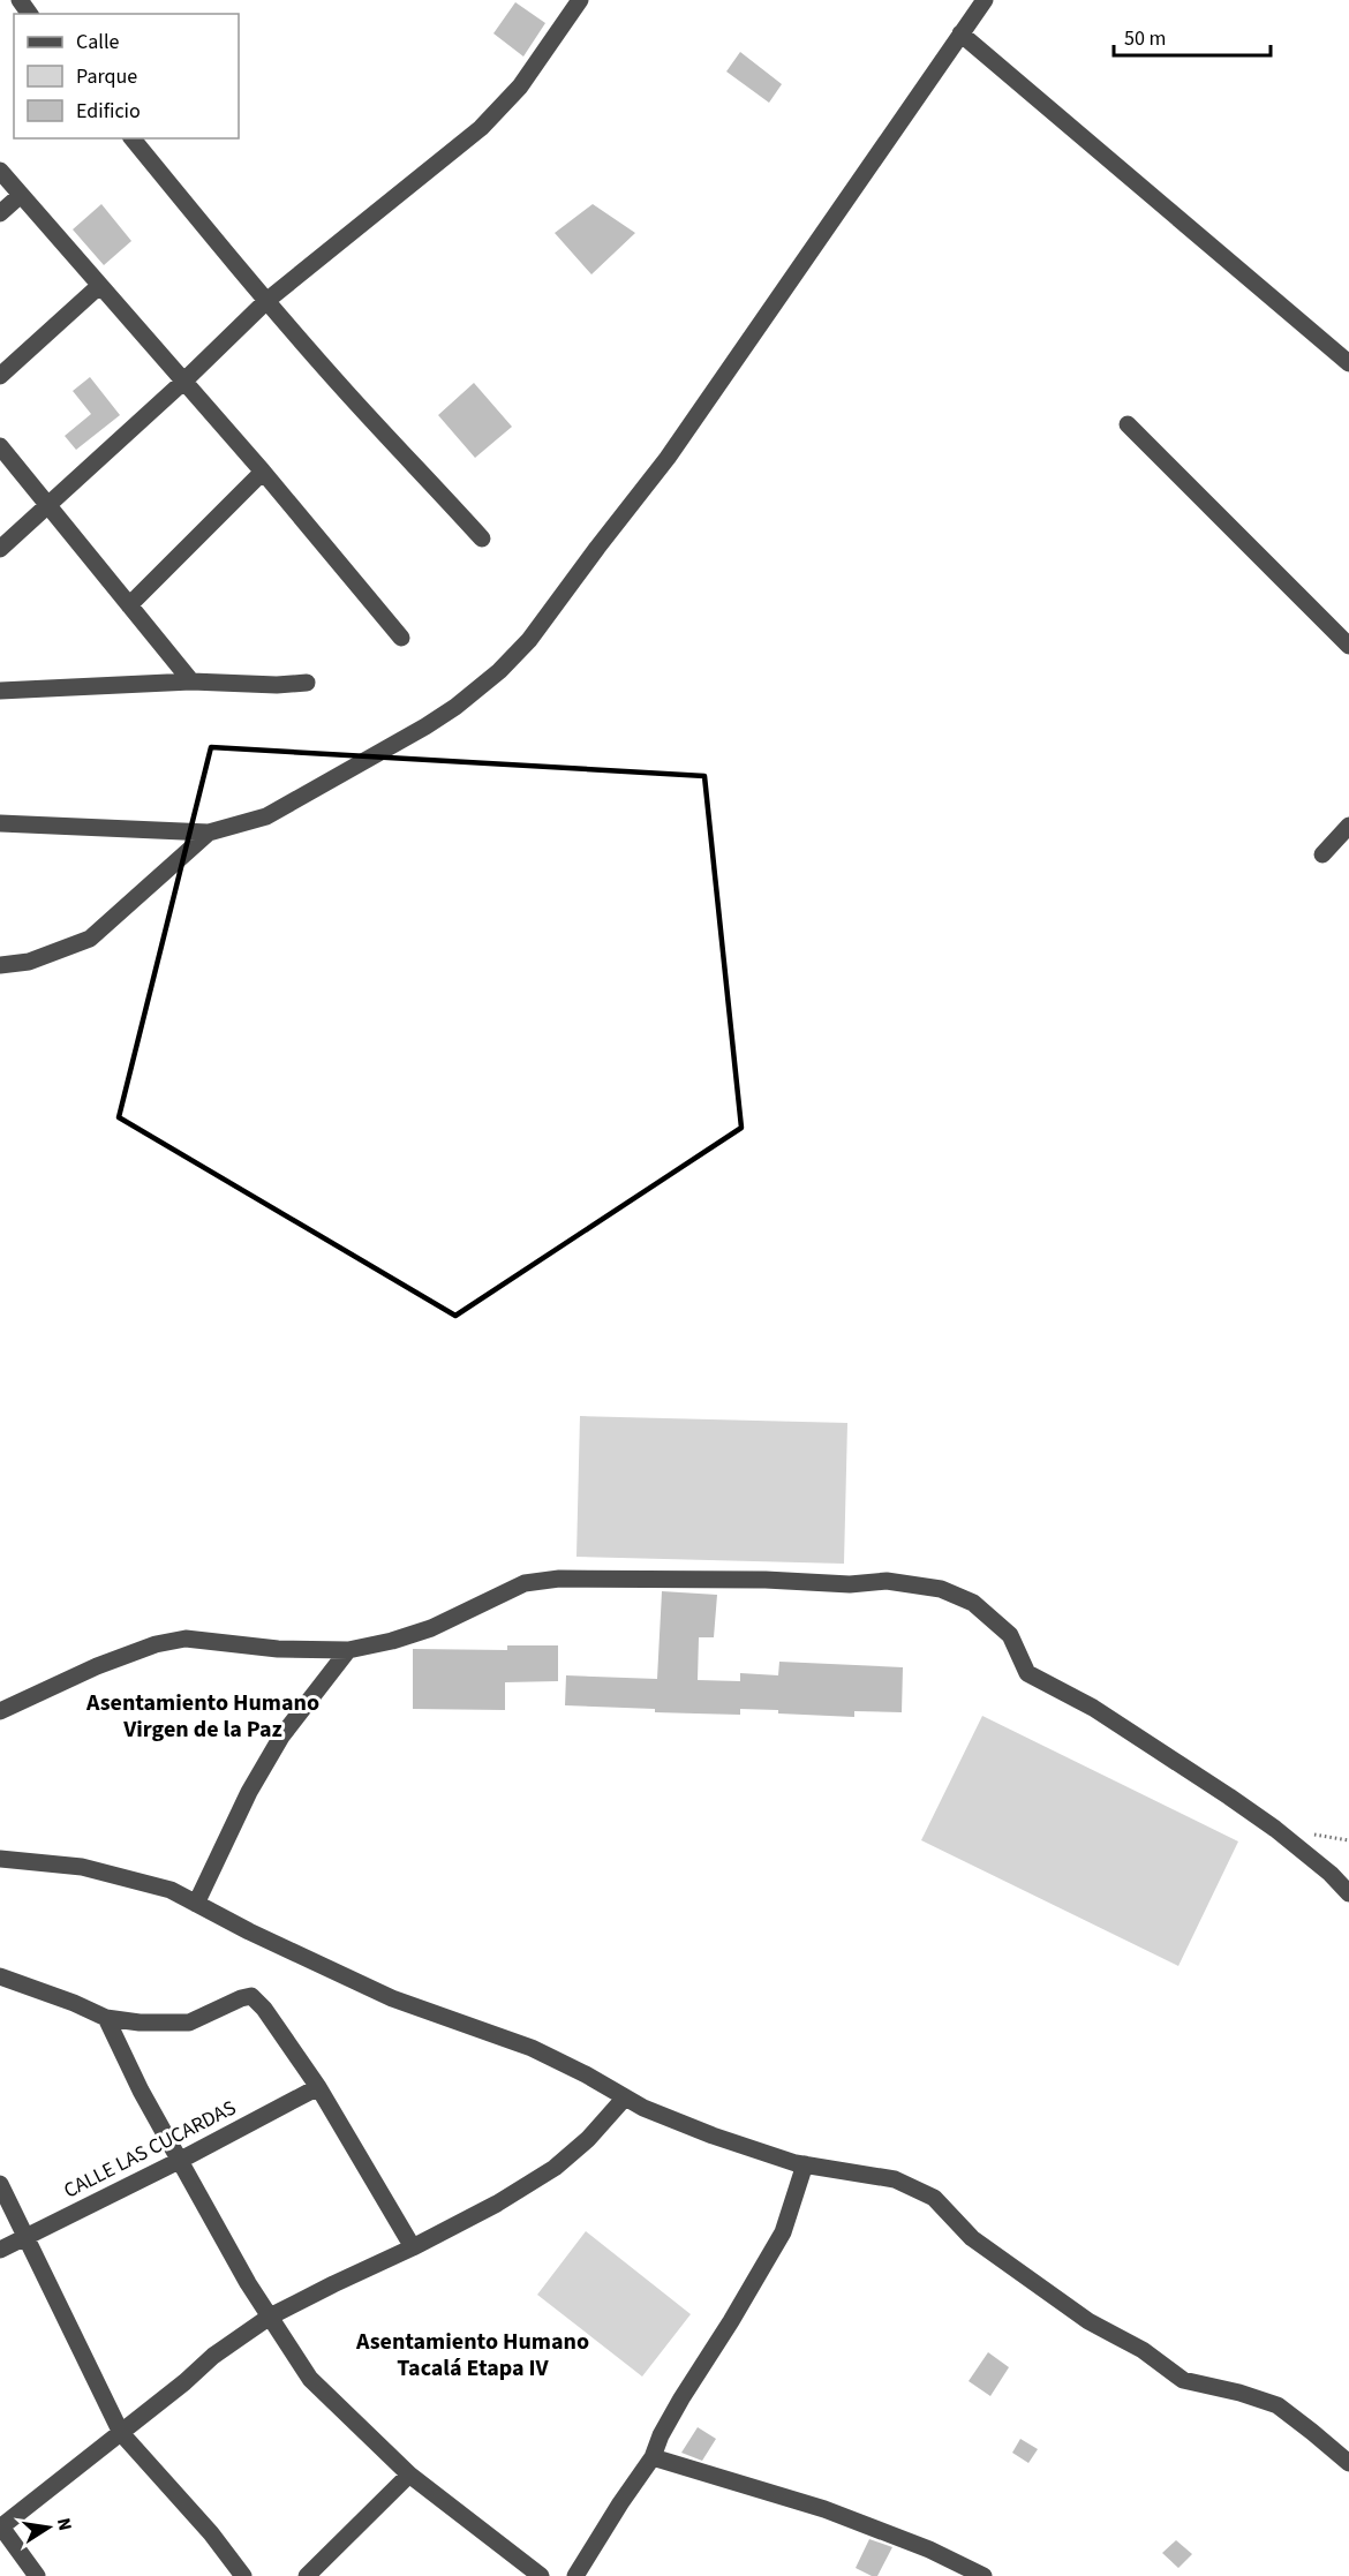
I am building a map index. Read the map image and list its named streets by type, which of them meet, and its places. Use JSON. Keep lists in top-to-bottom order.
{
  "streets": {
    "street": ["CALLE LAS CUCARDAS"]
  },
  "districts": ["Asentamiento Humano Virgen de la Paz", "Asentamiento Humano Tacalá Etapa IV"],
  "legend": ["Calle", "Parque", "Edificio"],
  "scale_bar": "50 m",
  "north": "right"
}
